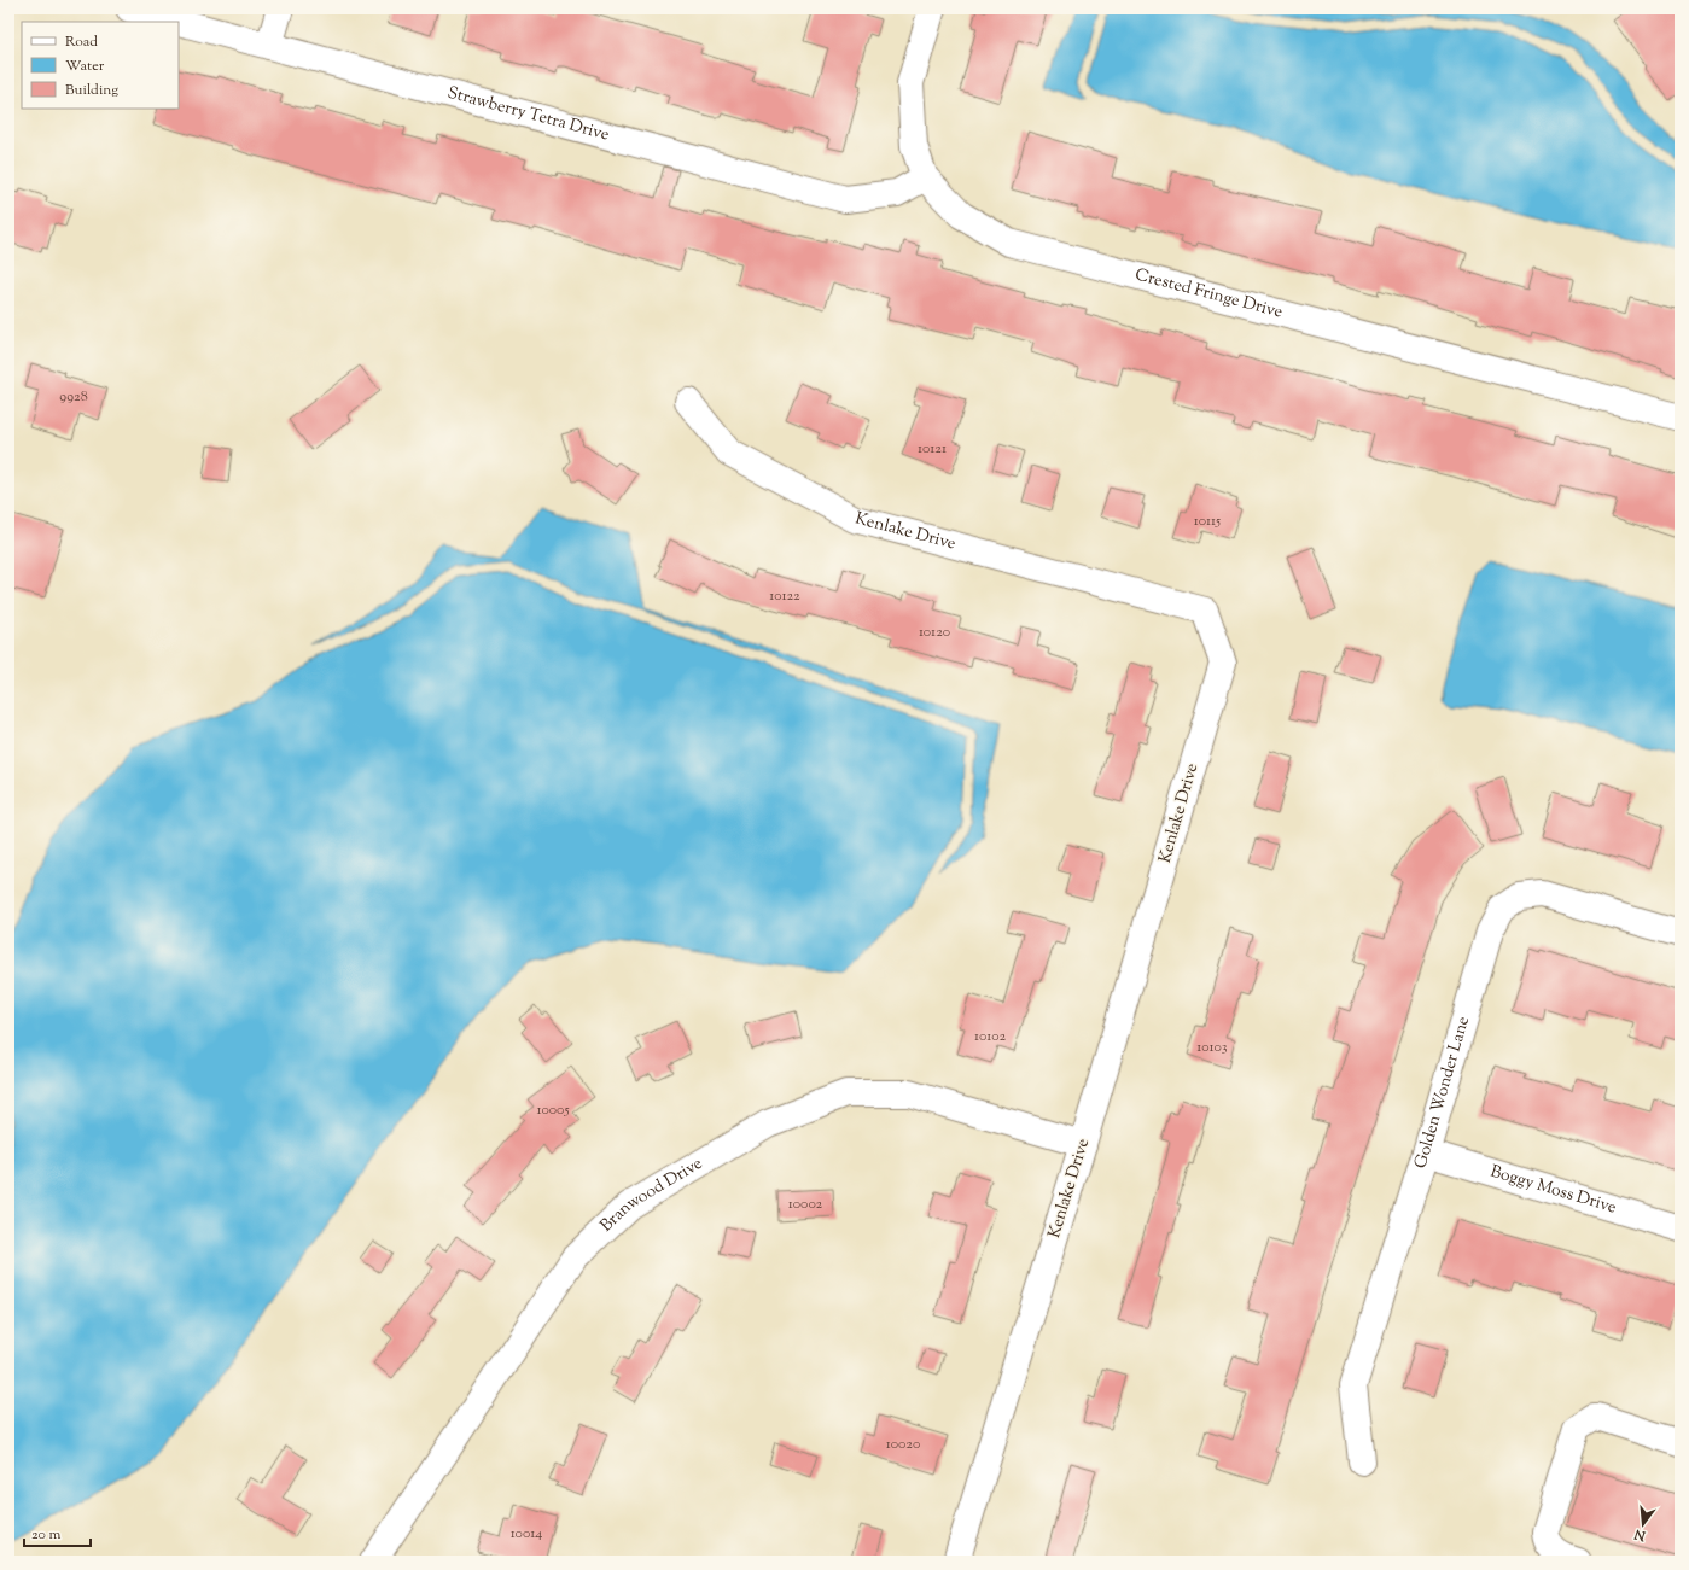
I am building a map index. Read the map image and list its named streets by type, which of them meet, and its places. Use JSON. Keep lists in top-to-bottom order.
{
  "streets": {
    "street": [
      "Strawberry Tetra Drive",
      "Crested Fringe Drive",
      "Kenlake Drive",
      "Golden Wonder Lane",
      "Boggy Moss Drive",
      "Branwood Drive"
    ]
  },
  "crossings": [
    ["Strawberry Tetra Drive", "Crested Fringe Drive"],
    ["Kenlake Drive", "Branwood Drive"],
    ["Golden Wonder Lane", "Boggy Moss Drive"]
  ],
  "house_numbers": [
    "9928",
    "10121",
    "10115",
    "10122",
    "10120",
    "10102",
    "10103",
    "10005",
    "10002",
    "10020",
    "10014"
  ],
  "legend": ["Road", "Water", "Building"],
  "scale_bar": "20 m",
  "north": "bottom"
}
